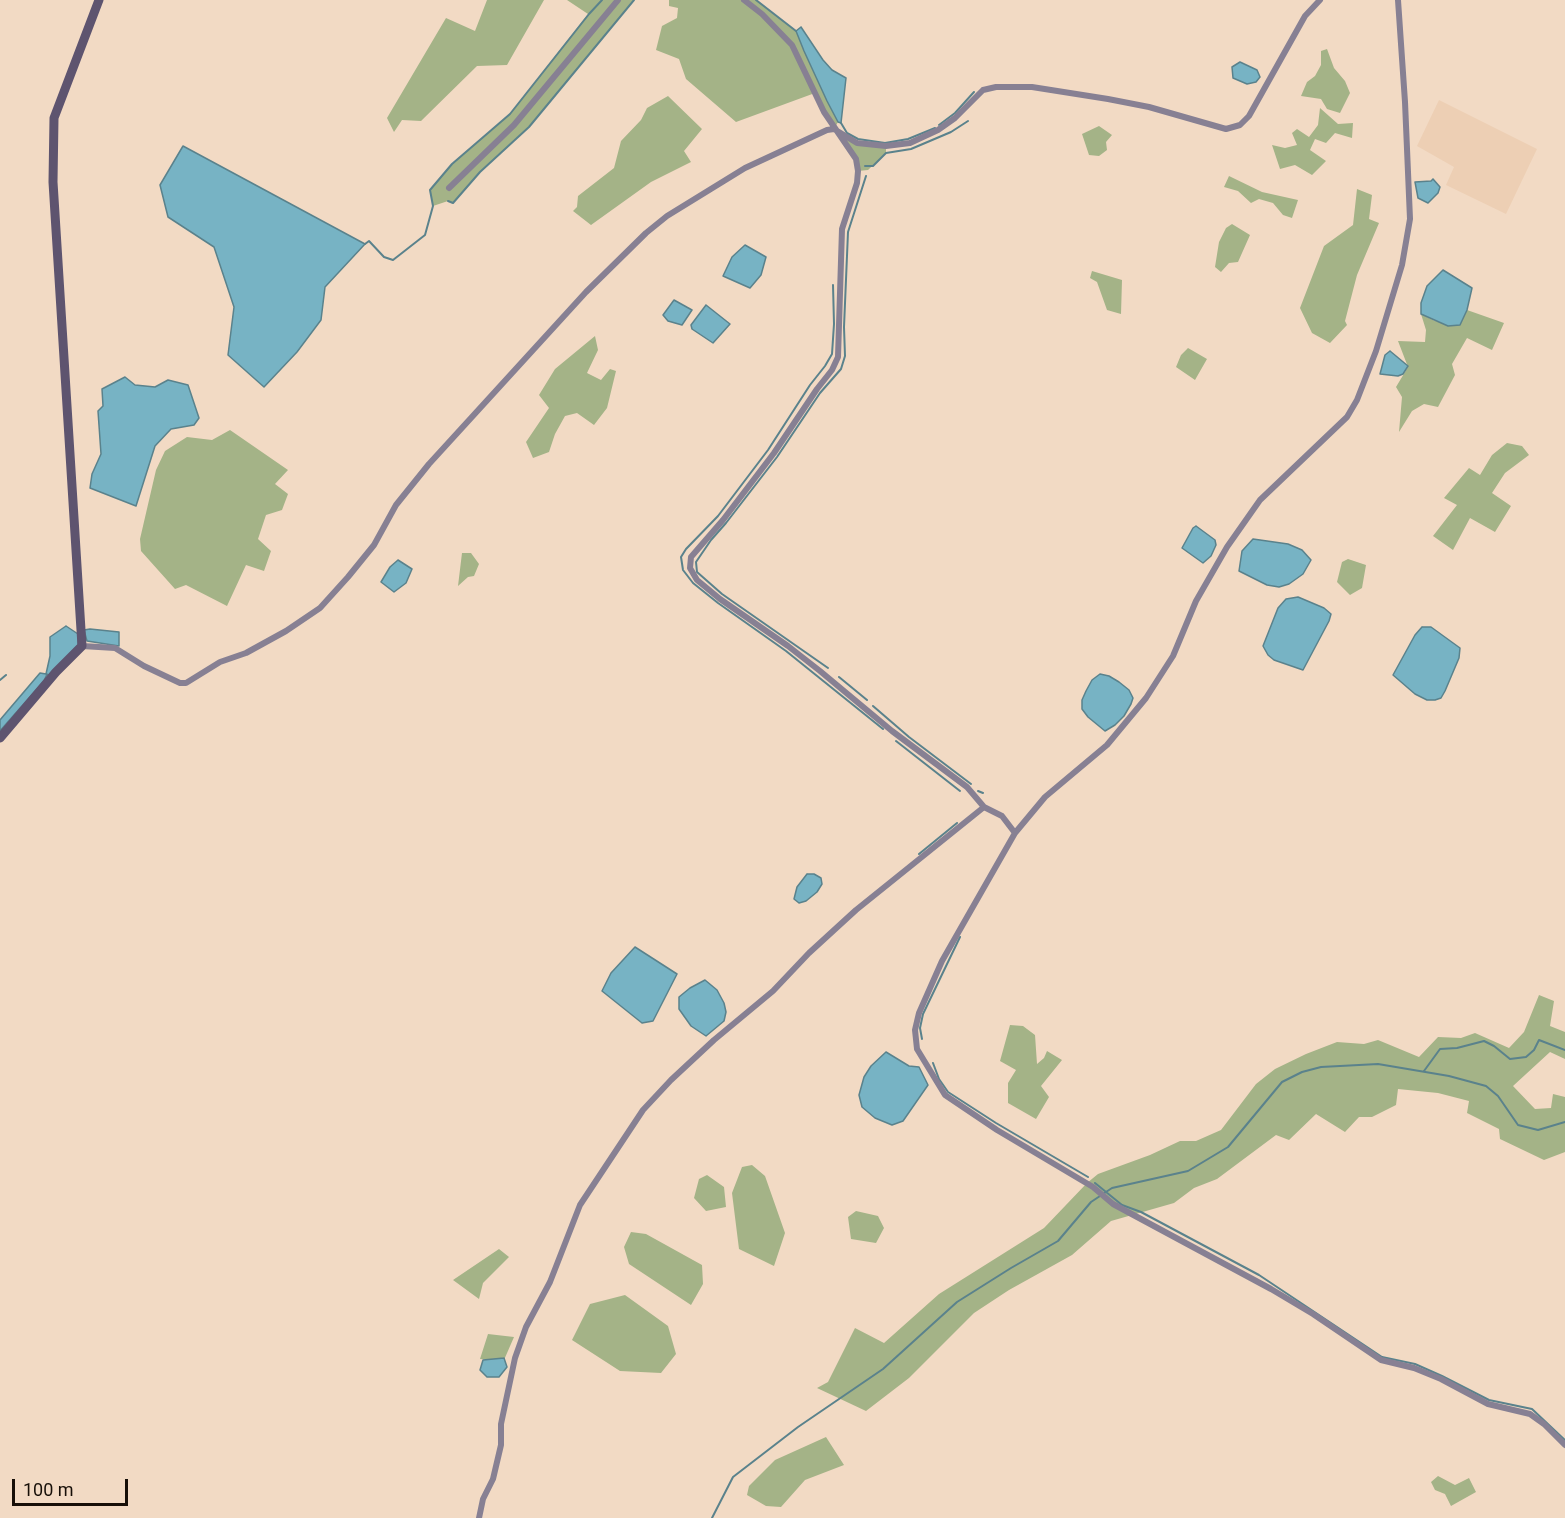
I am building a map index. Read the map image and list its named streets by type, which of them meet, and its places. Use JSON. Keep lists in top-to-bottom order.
{
  "scale_bar": "100 m"
}
